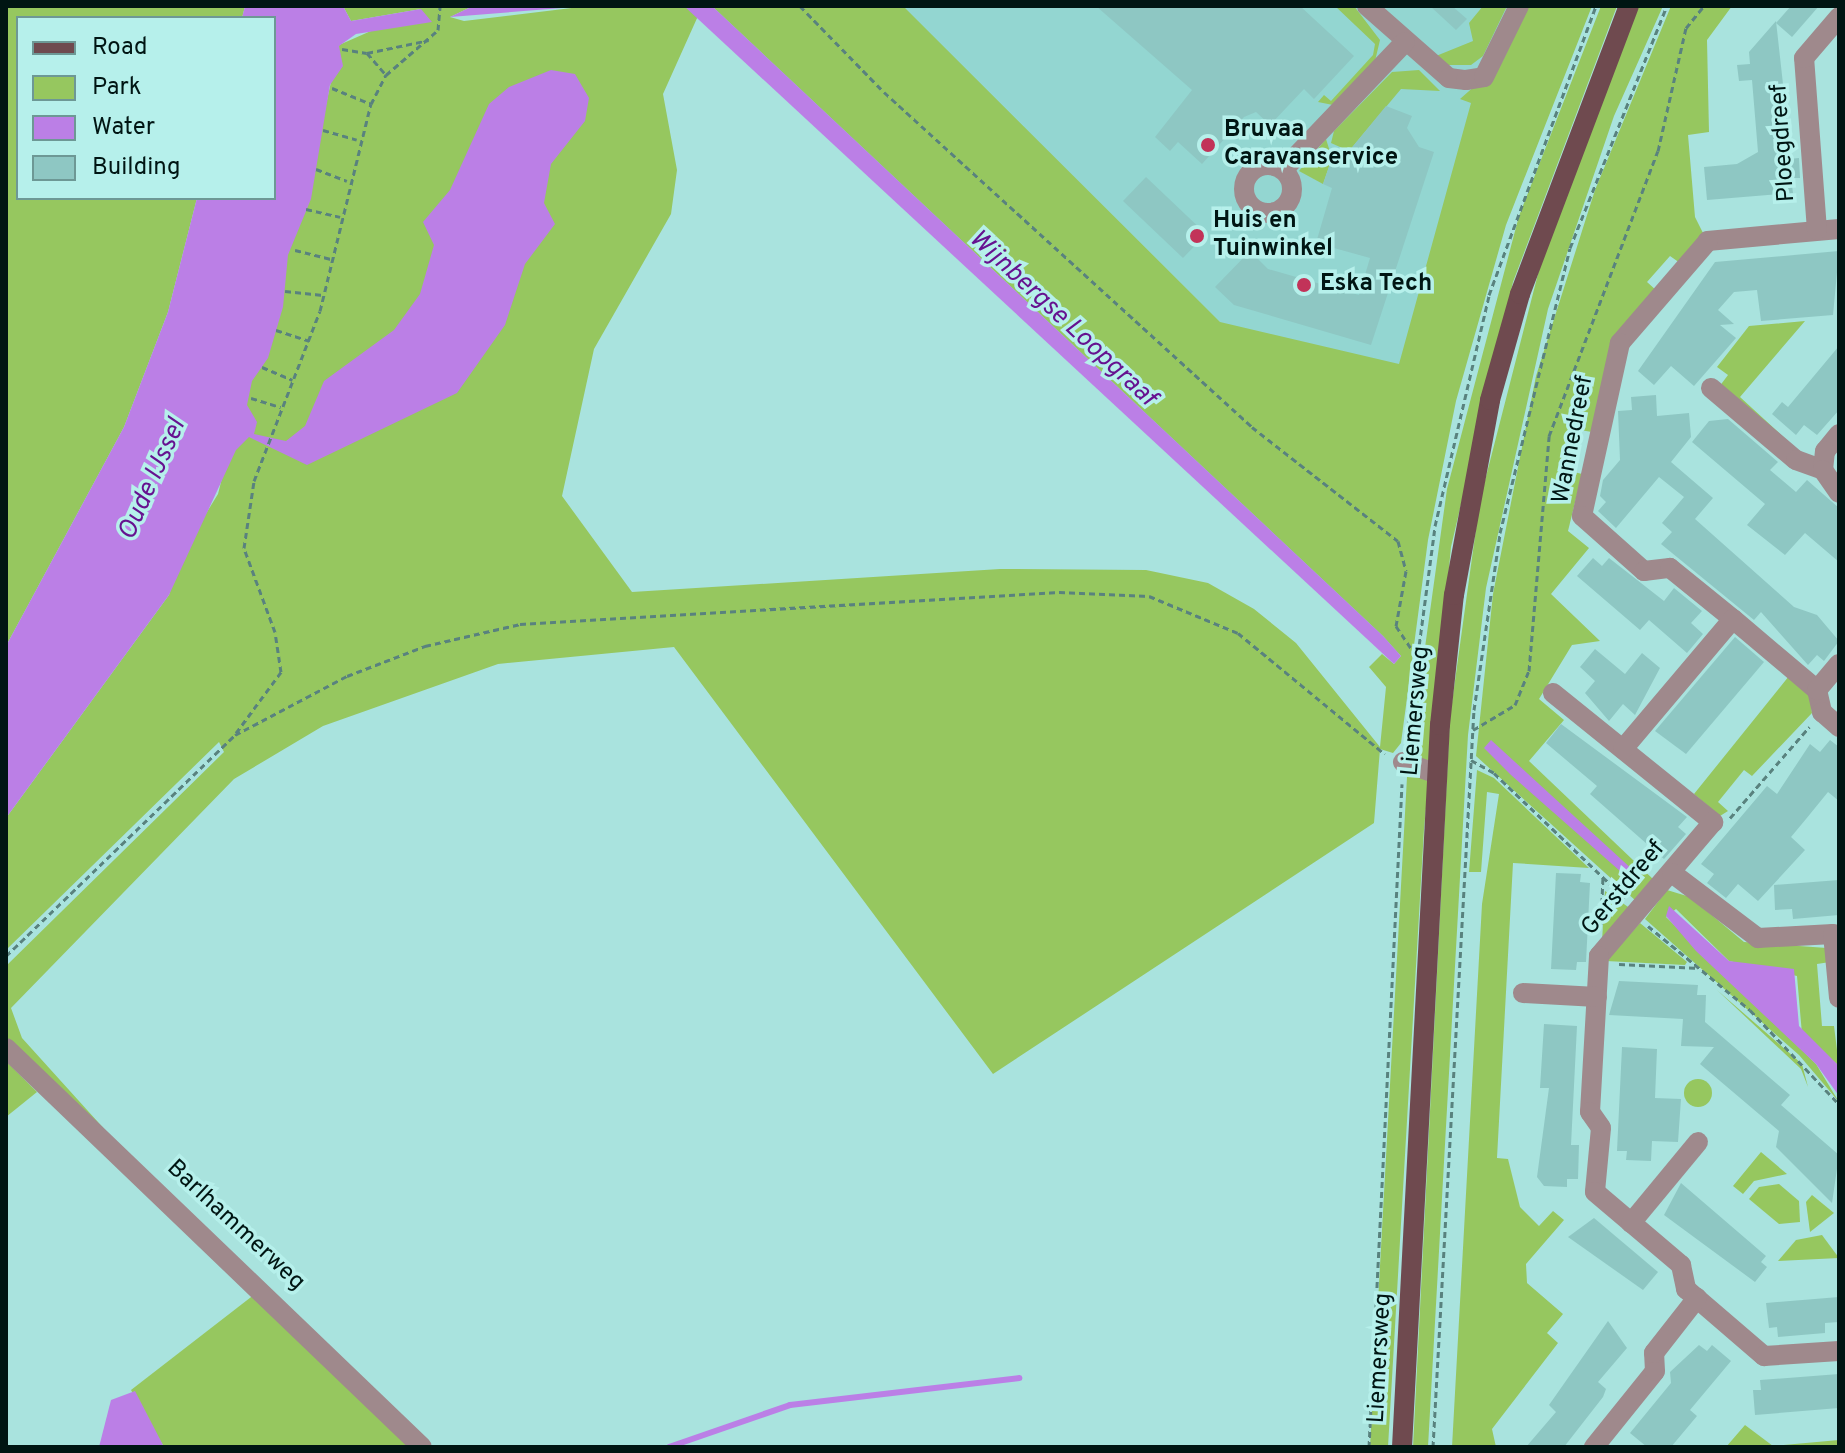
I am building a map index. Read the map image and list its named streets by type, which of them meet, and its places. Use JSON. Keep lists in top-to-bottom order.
{
  "streets": {
    "main road": ["Liemersweg"],
    "street": [
      "Ploegdreef",
      "Wannedreef",
      "Gerstdreef",
      "Barlhammerweg"
    ]
  },
  "crossings": [
    ["Ploegdreef", "Wannedreef"]
  ],
  "water": ["Wijnbergse Loopgraaf", "Oude IJssel"],
  "places": ["Bruvaa Caravanservice", "Huis en Tuinwinkel", "Eska Tech"],
  "legend": [
    "Road",
    "Park",
    "Water",
    "Building"
  ]
}
